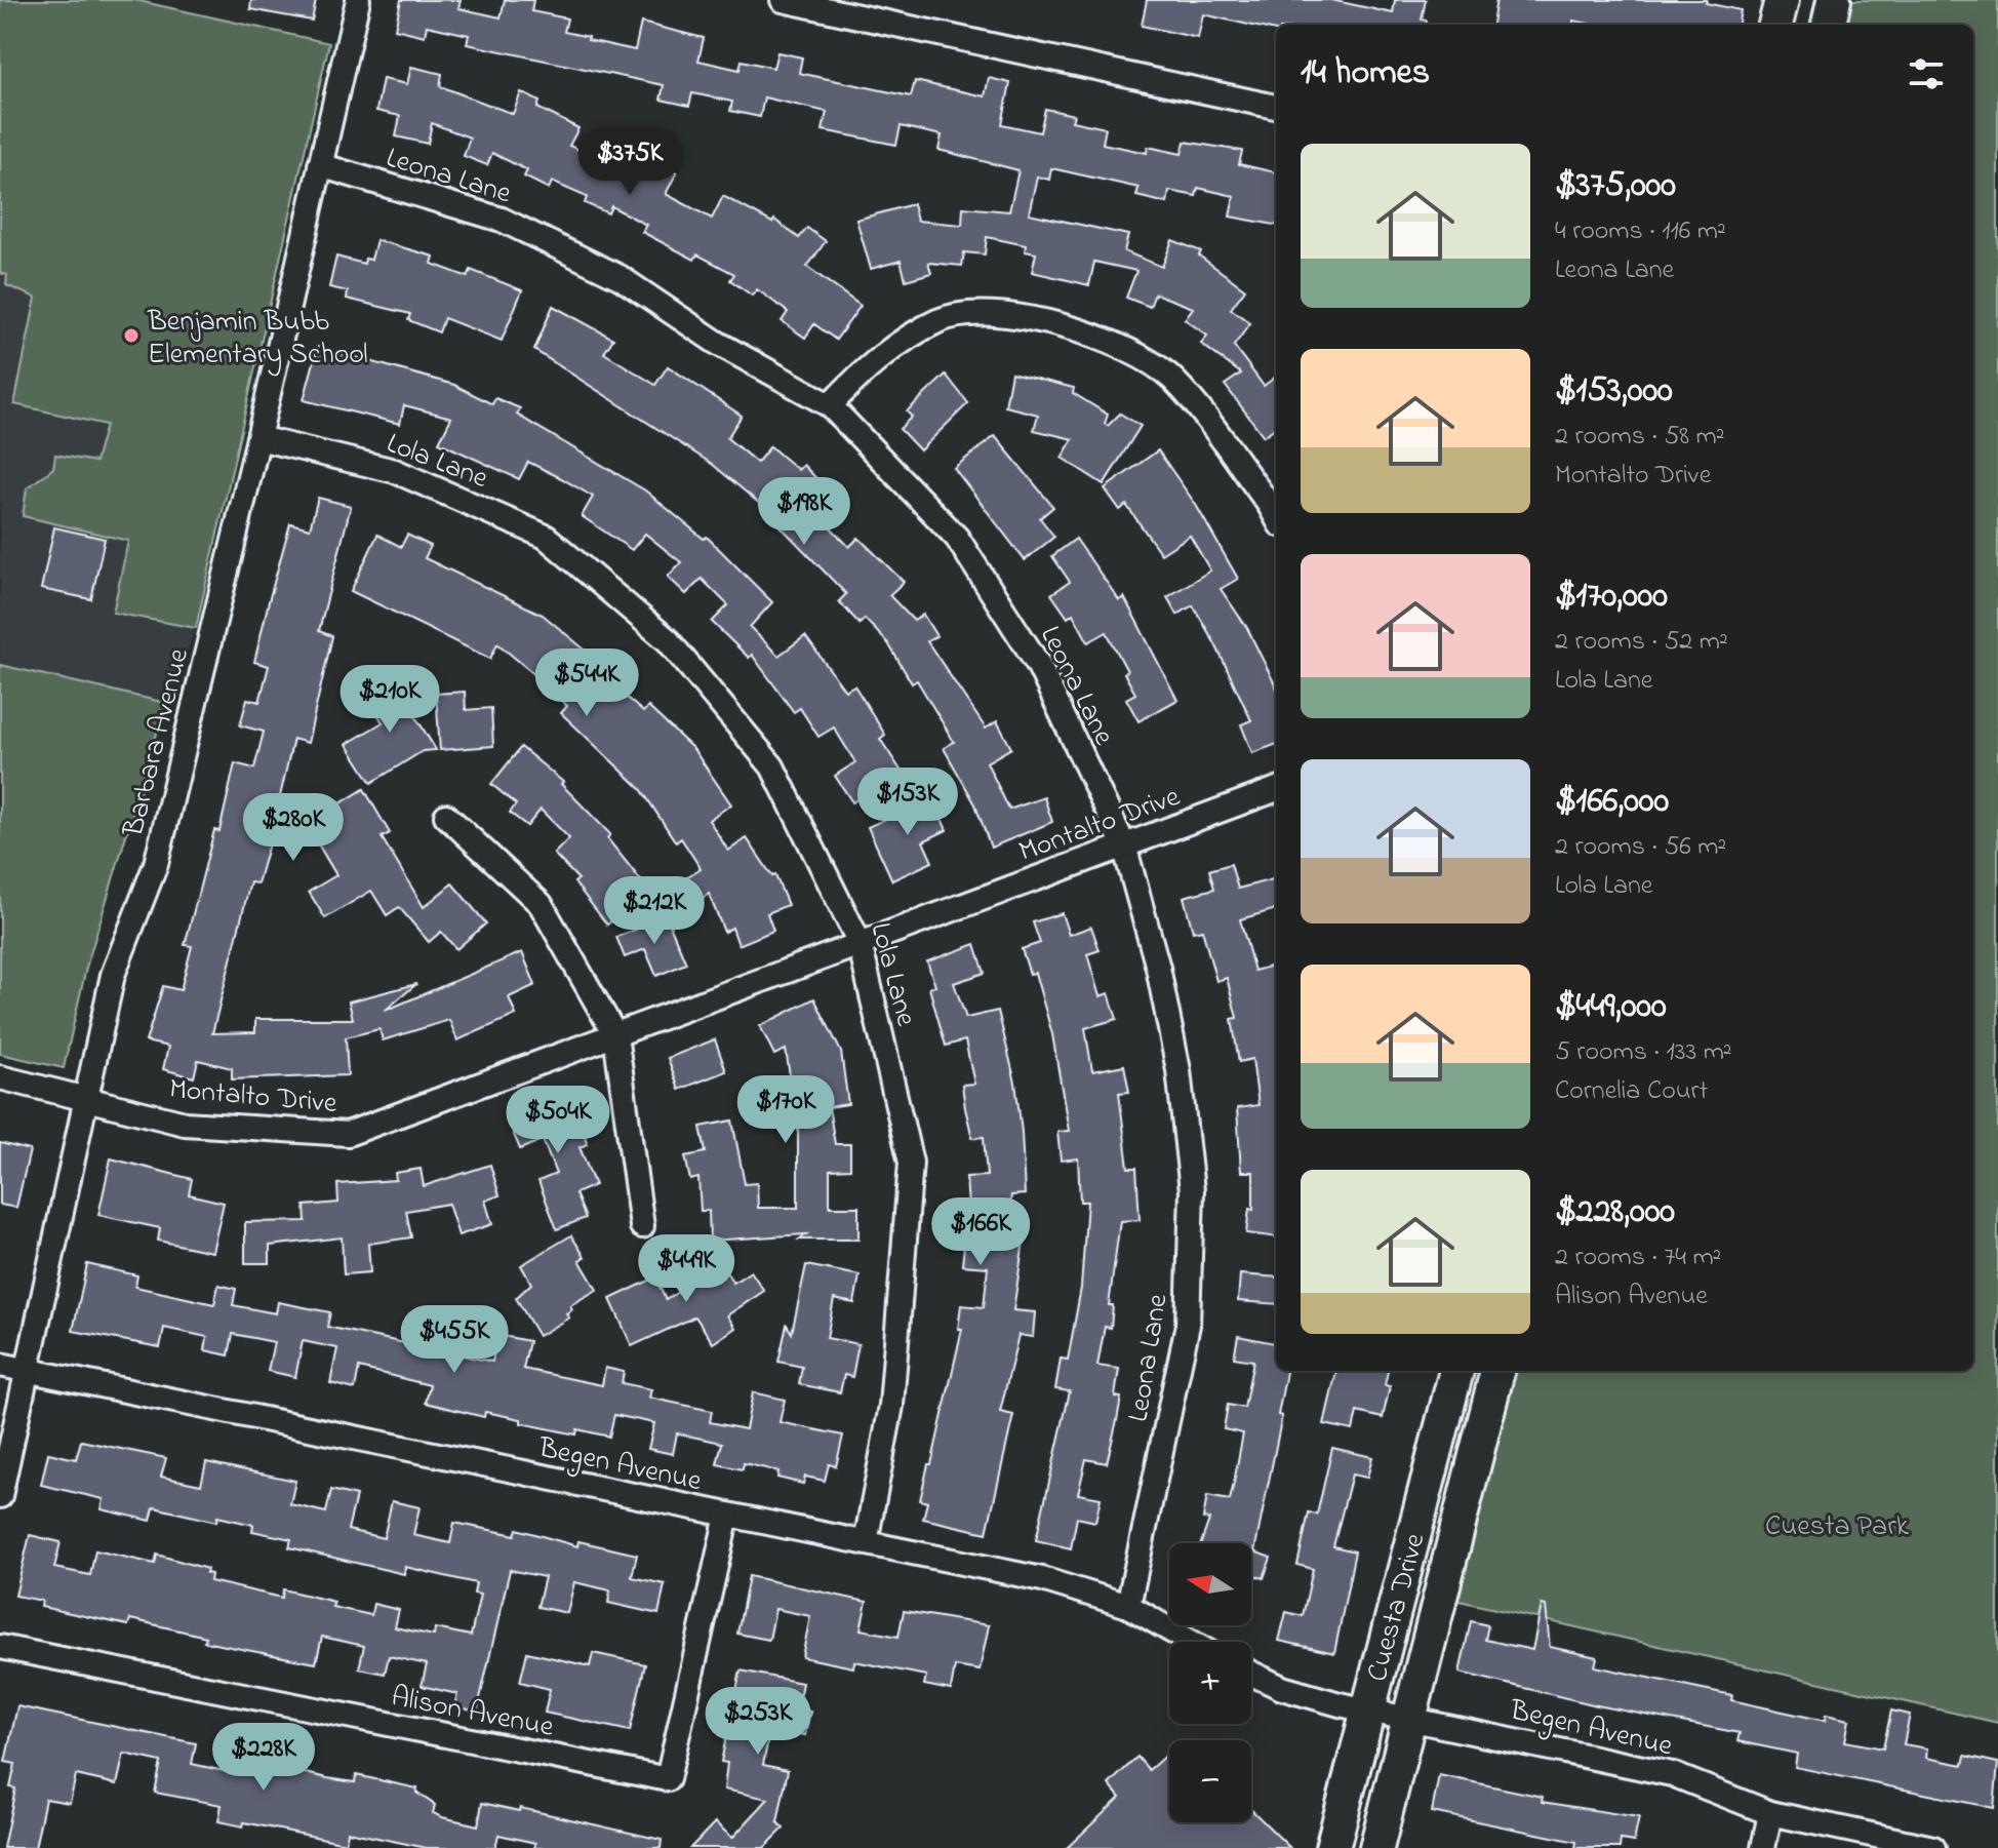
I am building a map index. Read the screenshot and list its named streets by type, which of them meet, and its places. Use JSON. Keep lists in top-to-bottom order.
{
  "streets": {
    "main road": ["Cuesta Drive"],
    "street": [
      "Leona Lane",
      "Lola Lane",
      "Barbara Avenue",
      "Montalto Drive",
      "Begen Avenue",
      "Alison Avenue"
    ]
  },
  "crossings": [
    ["Leona Lane", "Barbara Avenue"],
    ["Leona Lane", "Montalto Drive"],
    ["Leona Lane", "Begen Avenue"],
    ["Lola Lane", "Barbara Avenue"],
    ["Lola Lane", "Montalto Drive"],
    ["Lola Lane", "Begen Avenue"],
    ["Barbara Avenue", "Montalto Drive"],
    ["Barbara Avenue", "Begen Avenue"],
    ["Begen Avenue", "Cuesta Drive"],
    ["Begen Avenue", "Alison Avenue"]
  ],
  "parks": ["Cuesta Park"],
  "places": ["Benjamin Bubb Elementary School"],
  "north": "left",
  "page": {
    "heading": "14 homes",
    "list": [
      {
        "name": "$375,000",
        "note": "4 rooms · 116 m² · Leona Lane"
      },
      {
        "name": "$153,000",
        "note": "2 rooms · 58 m² · Montalto Drive"
      },
      {
        "name": "$170,000",
        "note": "2 rooms · 52 m² · Lola Lane"
      },
      {
        "name": "$166,000",
        "note": "2 rooms · 56 m² · Lola Lane"
      },
      {
        "name": "$449,000",
        "note": "5 rooms · 133 m² · Cornelia Court"
      },
      {
        "name": "$228,000",
        "note": "2 rooms · 74 m² · Alison Avenue"
      }
    ],
    "price": [
      "$375K",
      "$198K",
      "$544K",
      "$210K",
      "$153K",
      "$280K",
      "$212K",
      "$170K",
      "$504K",
      "$166K",
      "$449K",
      "$455K",
      "$253K",
      "$228K"
    ],
    "map_buttons": ["+", "−"]
  }
}
